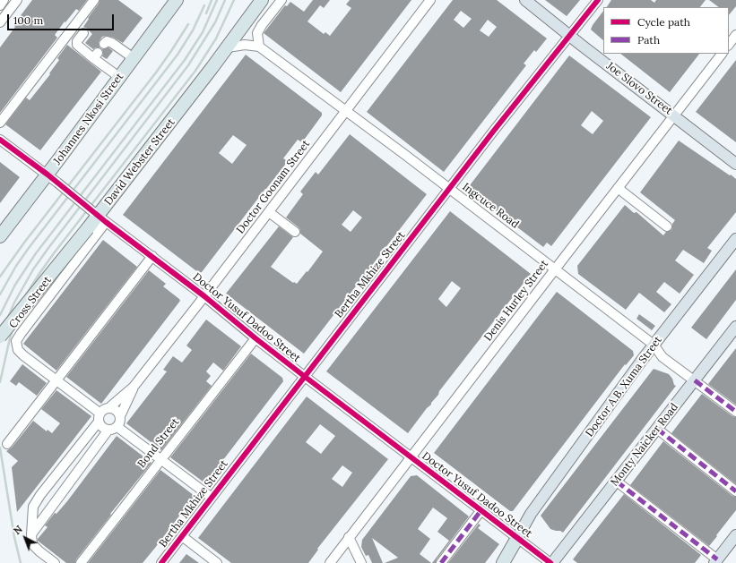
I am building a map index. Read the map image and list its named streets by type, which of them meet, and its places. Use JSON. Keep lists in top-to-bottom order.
{
  "streets": {
    "highway": ["Johannes Nkosi Street", "David Webster Street"],
    "main road": ["Joe Slovo Street", "Doctor A.B. Xuma Street", "Monty Naicker Road"],
    "street": [
      "Doctor Goonam Street",
      "Ingcuce Road",
      "Bertha Mkhize Street",
      "Denis Hurley Street",
      "Cross Street",
      "Doctor Yusuf Dadoo Street",
      "Bond Street"
    ]
  },
  "crossings": [
    ["Joe Slovo Street", "Bertha Mkhize Street"],
    ["Joe Slovo Street", "Denis Hurley Street"],
    ["Johannes Nkosi Street", "Doctor Yusuf Dadoo Street"],
    ["David Webster Street", "Cross Street"],
    ["David Webster Street", "Doctor Yusuf Dadoo Street"],
    ["Doctor Goonam Street", "Ingcuce Road"],
    ["Doctor Goonam Street", "Doctor Yusuf Dadoo Street"],
    ["Ingcuce Road", "Bertha Mkhize Street"],
    ["Ingcuce Road", "Denis Hurley Street"],
    ["Ingcuce Road", "Doctor A.B. Xuma Street"],
    ["Ingcuce Road", "Monty Naicker Road"],
    ["Bertha Mkhize Street", "Doctor Yusuf Dadoo Street"],
    ["Denis Hurley Street", "Doctor Yusuf Dadoo Street"],
    ["Cross Street", "Doctor Yusuf Dadoo Street"],
    ["Doctor Yusuf Dadoo Street", "Doctor A.B. Xuma Street"],
    ["Doctor Yusuf Dadoo Street", "Bond Street"],
    ["Doctor Yusuf Dadoo Street", "Monty Naicker Road"]
  ],
  "legend": ["Cycle path", "Path"],
  "scale_bar": "100 m",
  "north": "top left"
}
